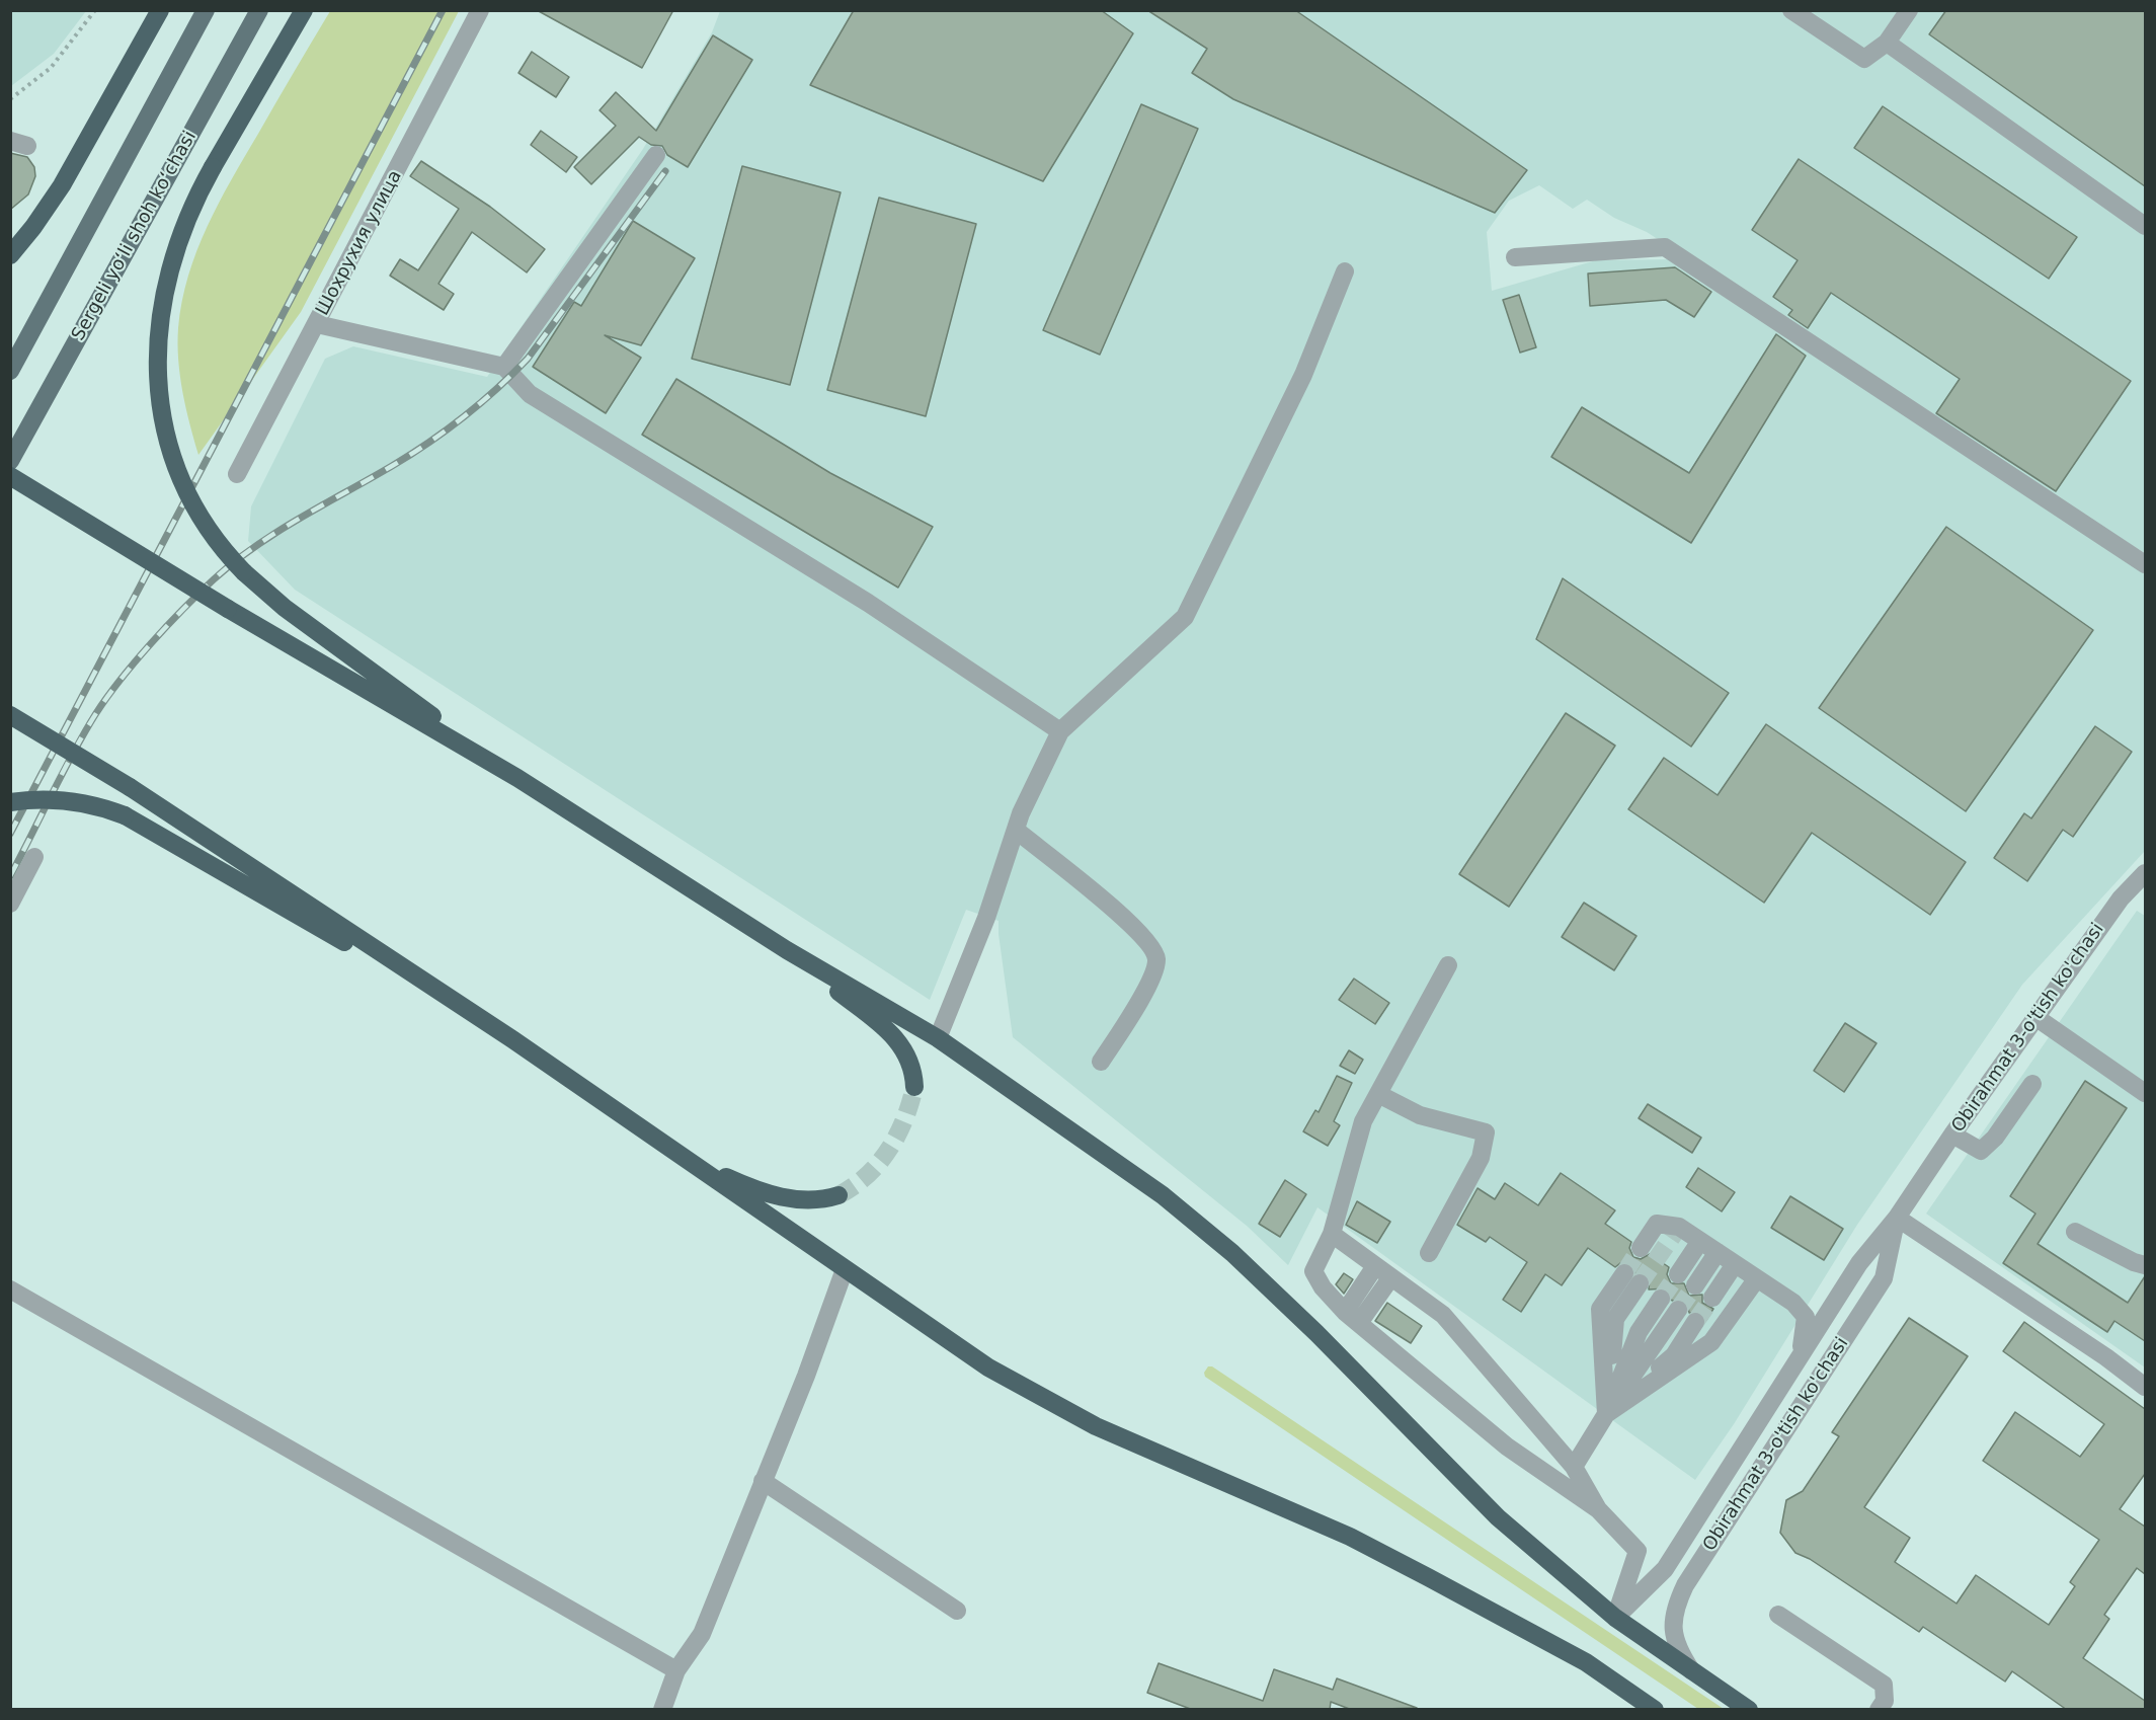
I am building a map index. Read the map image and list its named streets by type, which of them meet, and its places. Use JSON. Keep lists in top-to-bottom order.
{
  "streets": {
    "main road": ["Sergeli yo‘li shoh ko‘chasi"],
    "street": ["Шохрухия улица", "Obirahmat 3-o'tish ko'chasi"]
  }
}
